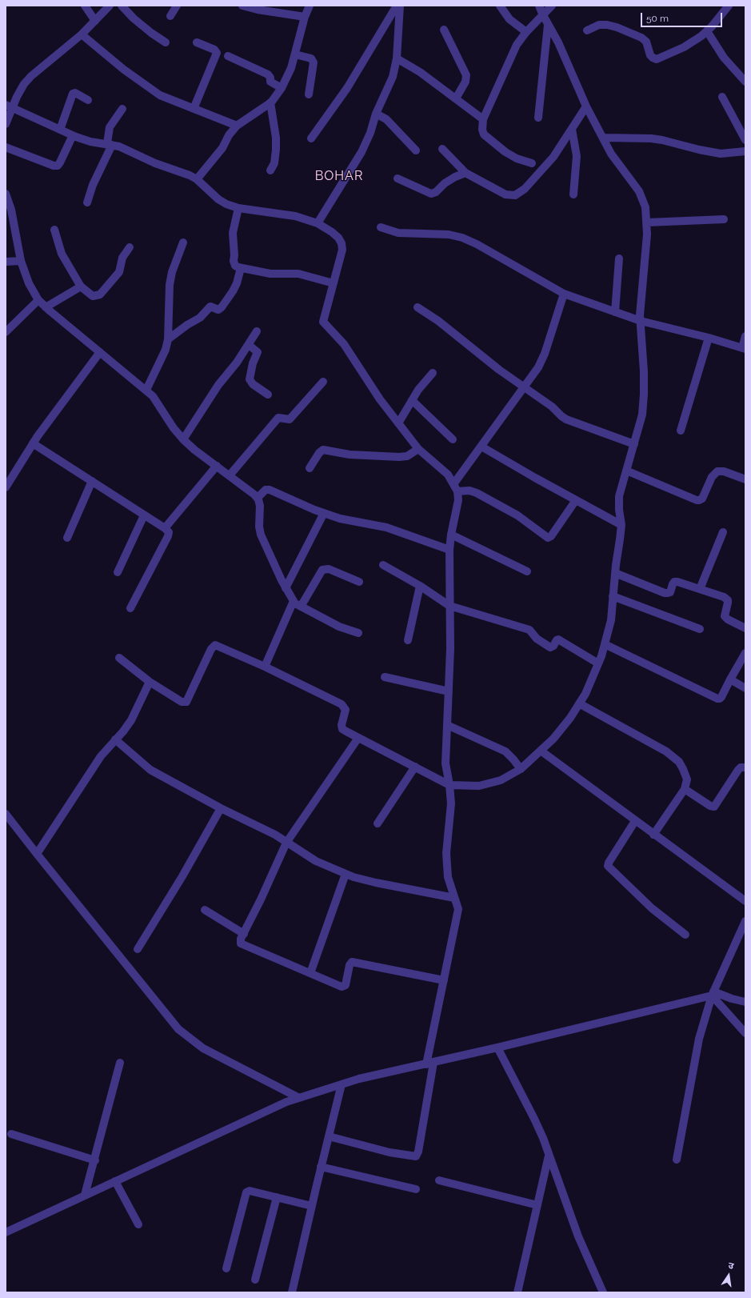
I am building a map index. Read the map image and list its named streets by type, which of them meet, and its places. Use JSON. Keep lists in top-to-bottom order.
{
  "districts": ["BOHAR"],
  "scale_bar": "50 m",
  "north": "top"
}
